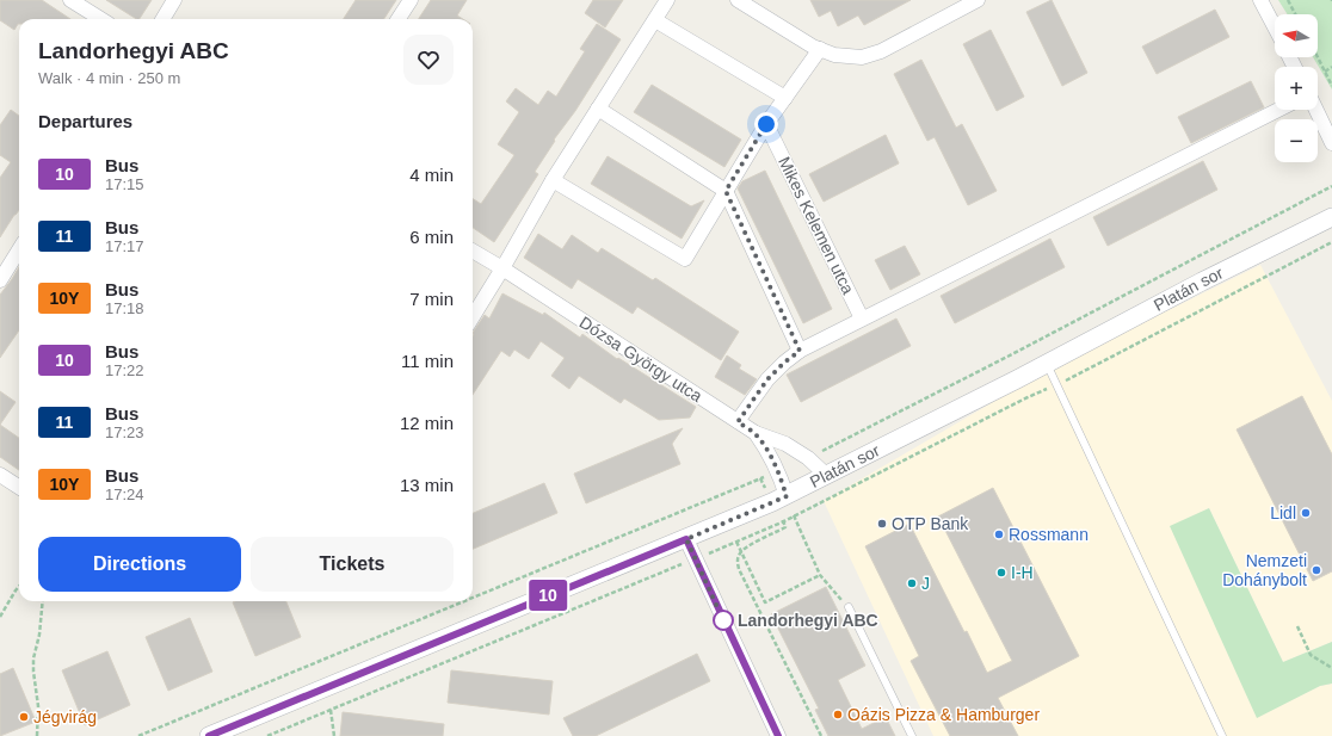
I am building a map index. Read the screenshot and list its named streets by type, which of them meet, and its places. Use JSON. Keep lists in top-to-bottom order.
{
  "streets": {
    "street": ["Mikes Kelemen utca", "Platán sor", "Dózsa György utca"]
  },
  "crossings": [
    ["Platán sor", "Dózsa György utca"]
  ],
  "places": [
    "Lidl",
    "OTP Bank",
    "Rossmann",
    "Nemzeti Dohánybolt",
    "I-H",
    "J",
    "Landorhegyi ABC",
    "Oázis Pizza & Hamburger",
    "Jégvirág"
  ],
  "lines": ["bus line 10"],
  "north": "left",
  "page": {
    "on_map": "10",
    "map_buttons": ["+", "−"],
    "heading": [
      ["Landorhegyi ABC", "Walk · 4 min · 250 m"],
      "Departures"
    ],
    "list": [
      {
        "mark": "10",
        "name": "Bus",
        "note": "17:15",
        "value": "4 min"
      },
      {
        "mark": "11",
        "name": "Bus",
        "note": "17:17",
        "value": "6 min"
      },
      {
        "mark": "10Y",
        "name": "Bus",
        "note": "17:18",
        "value": "7 min"
      },
      {
        "mark": "10",
        "name": "Bus",
        "note": "17:22",
        "value": "11 min"
      },
      {
        "mark": "11",
        "name": "Bus",
        "note": "17:23",
        "value": "12 min"
      },
      {
        "mark": "10Y",
        "name": "Bus",
        "note": "17:24",
        "value": "13 min"
      }
    ],
    "buttons": ["Directions", "Tickets"]
  }
}
